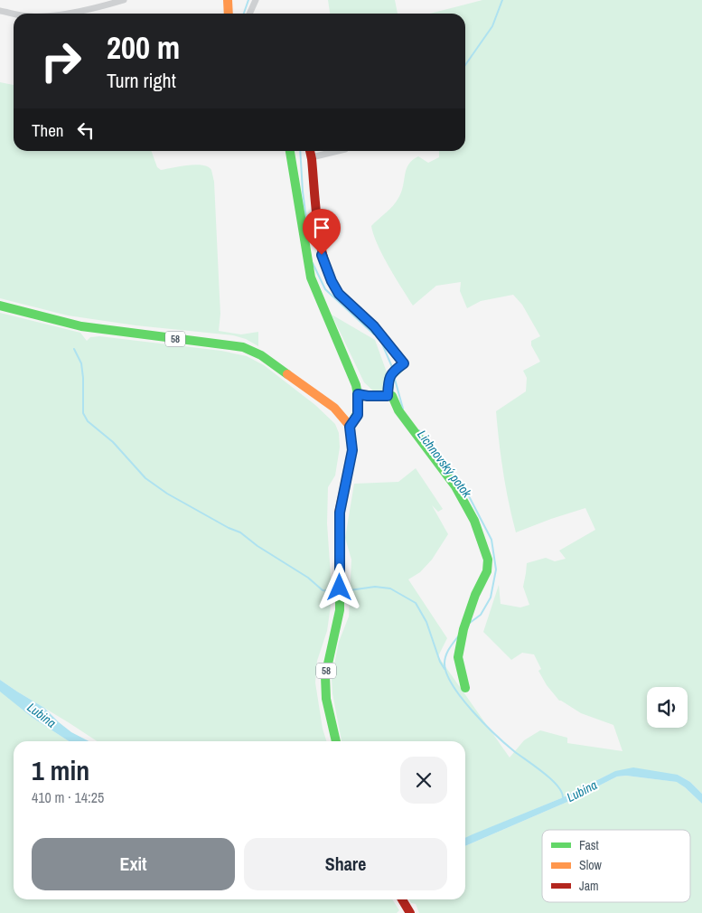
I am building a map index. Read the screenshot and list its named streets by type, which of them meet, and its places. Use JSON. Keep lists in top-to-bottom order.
{
  "streets": {
    "street": ["58"]
  },
  "water": ["Lichnovský potok", "Lubina"],
  "legend": ["Fast", "Slow", "Jam"],
  "page": {
    "turn": ["200 m", "Turn right"],
    "then": "Then",
    "heading": ["1 min", "410 m · 14:25"],
    "buttons": ["Exit", "Share"]
  }
}
